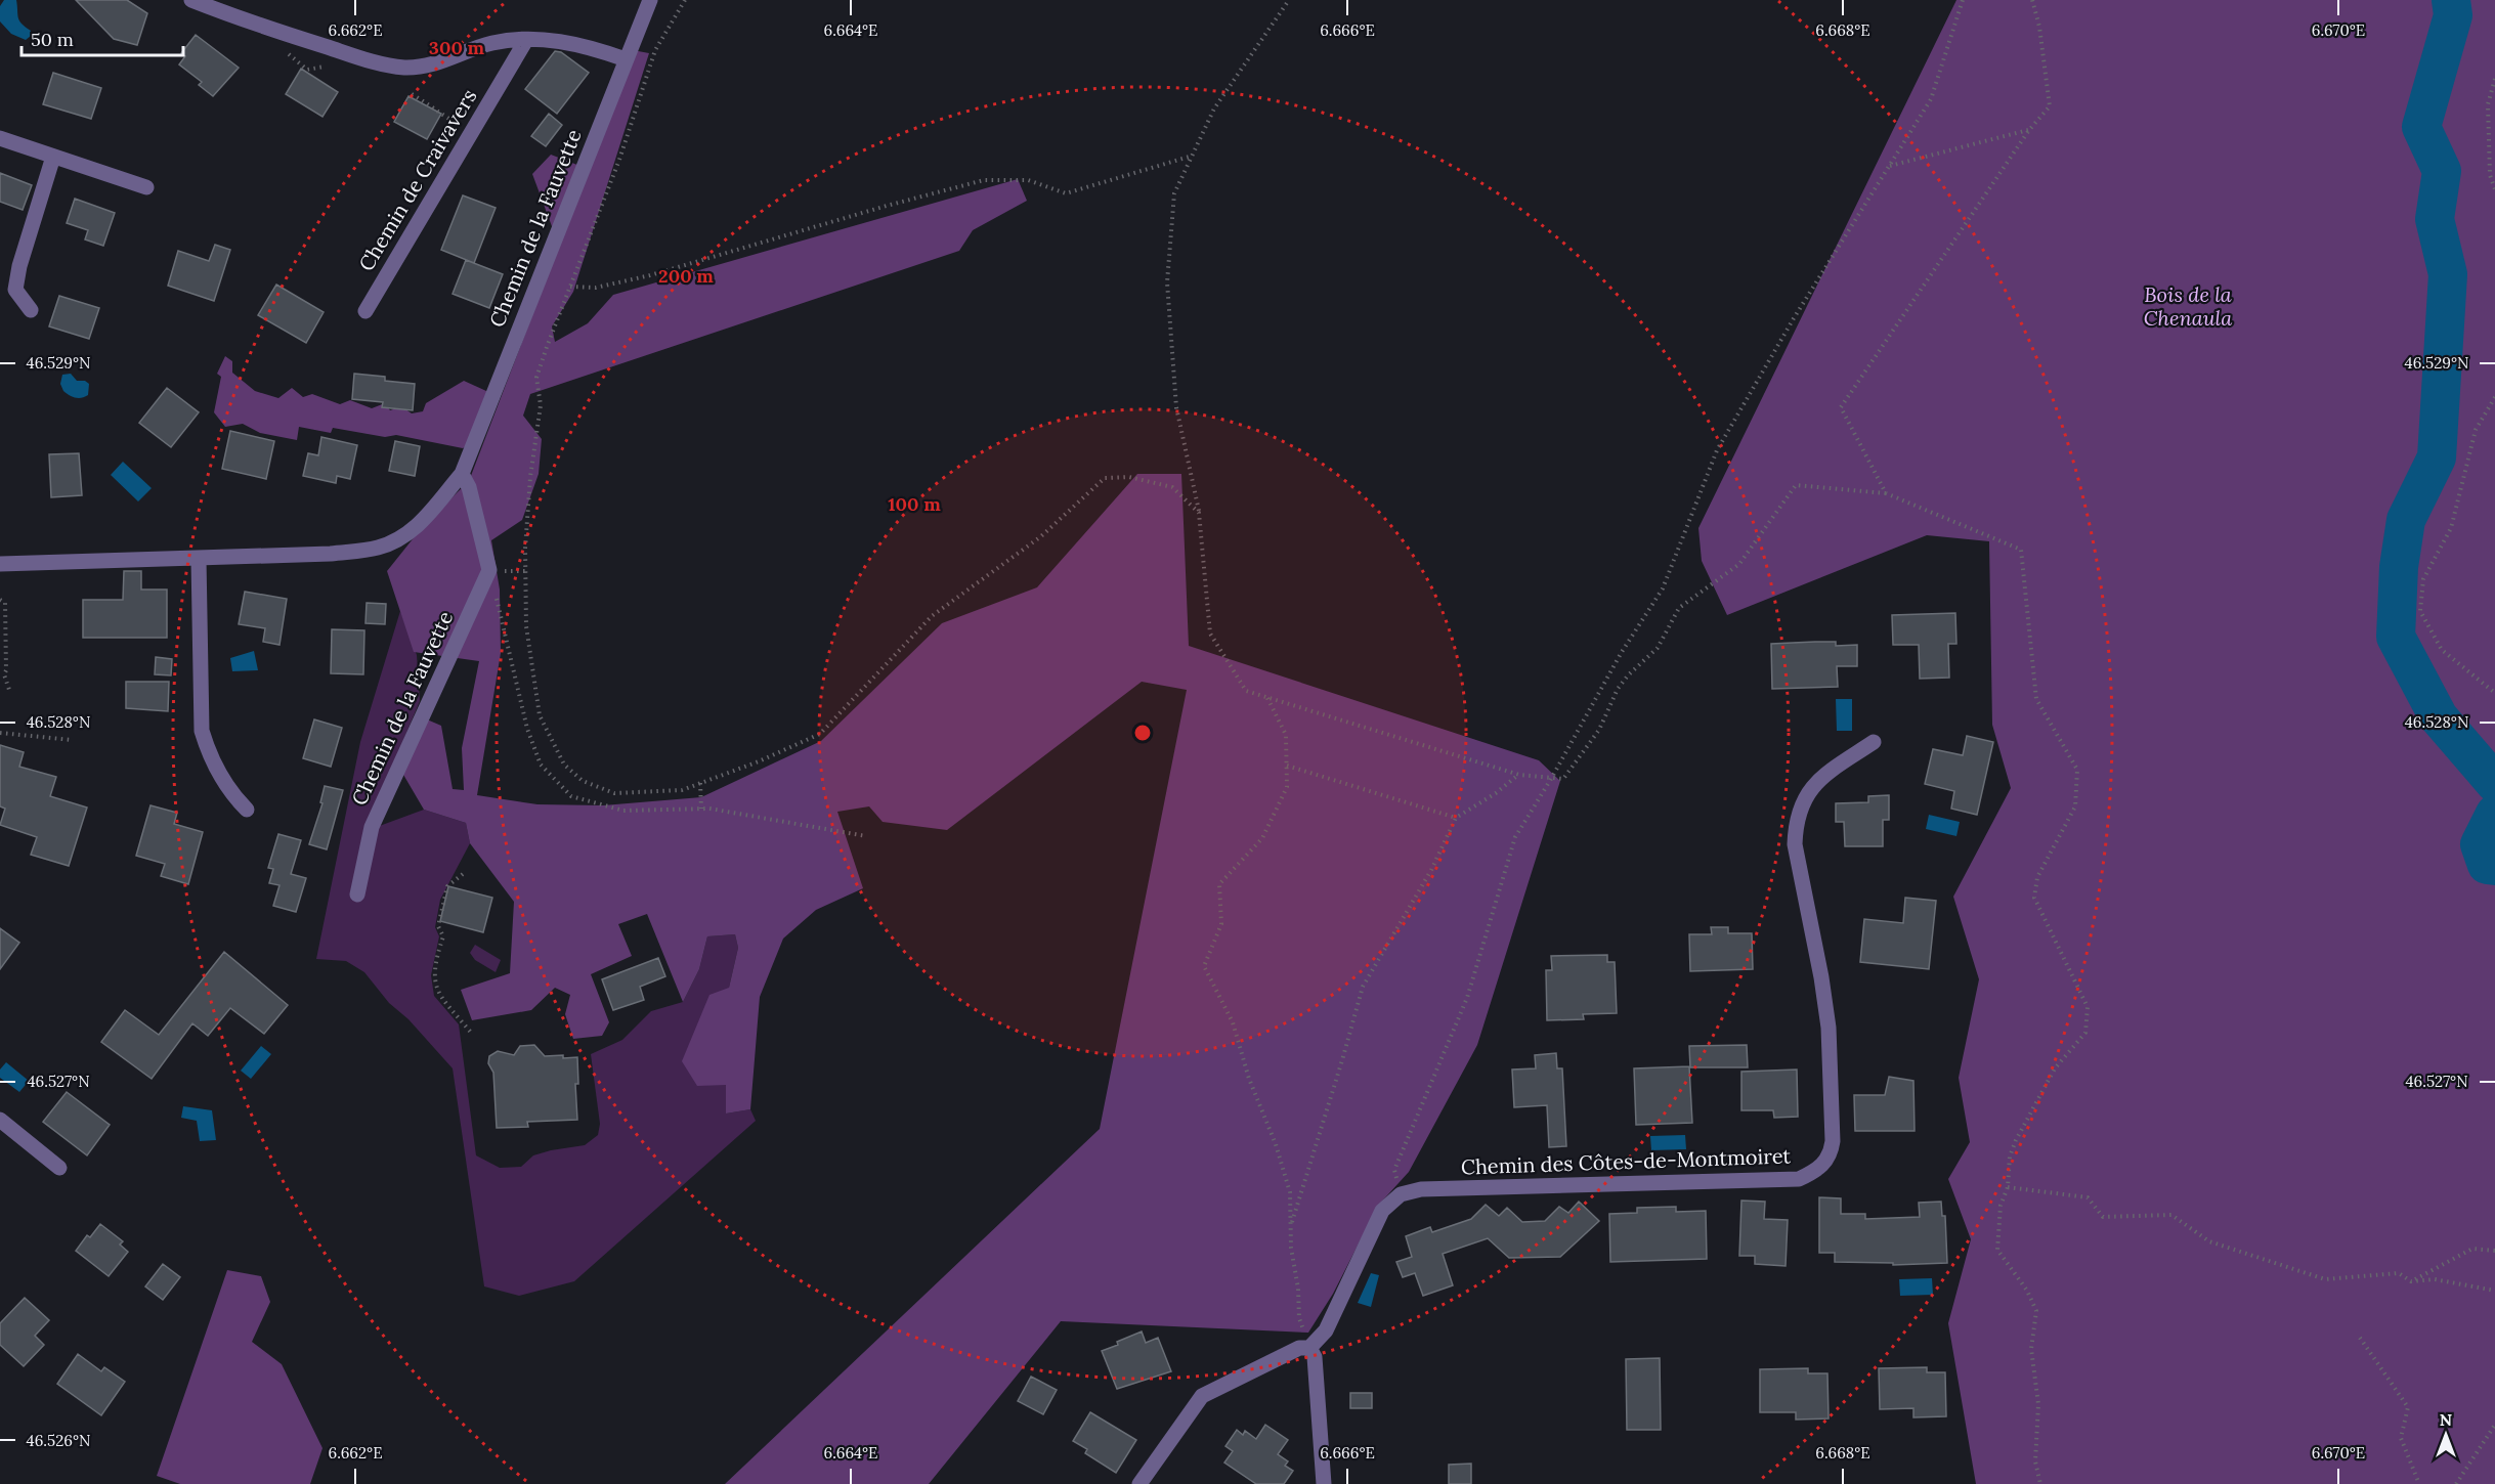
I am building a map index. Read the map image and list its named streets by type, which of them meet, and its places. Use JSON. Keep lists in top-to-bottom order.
{
  "streets": {
    "street": ["Chemin de Craivavers", "Chemin de la Fauvette", "Chemin des Côtes-de-Montmoiret"]
  },
  "crossings": [
    ["Chemin de Craivavers", "Chemin de la Fauvette"]
  ],
  "parks": ["Bois de la Chenaula"],
  "scale_bar": "50 m",
  "north": "top",
  "coordinates": [
    "6.662°E",
    "6.664°E",
    "6.666°E",
    "6.668°E",
    "6.670°E",
    "46.529°N",
    "46.528°N",
    "46.527°N",
    "46.526°N"
  ],
  "rings": ["300 m", "200 m", "100 m"]
}
